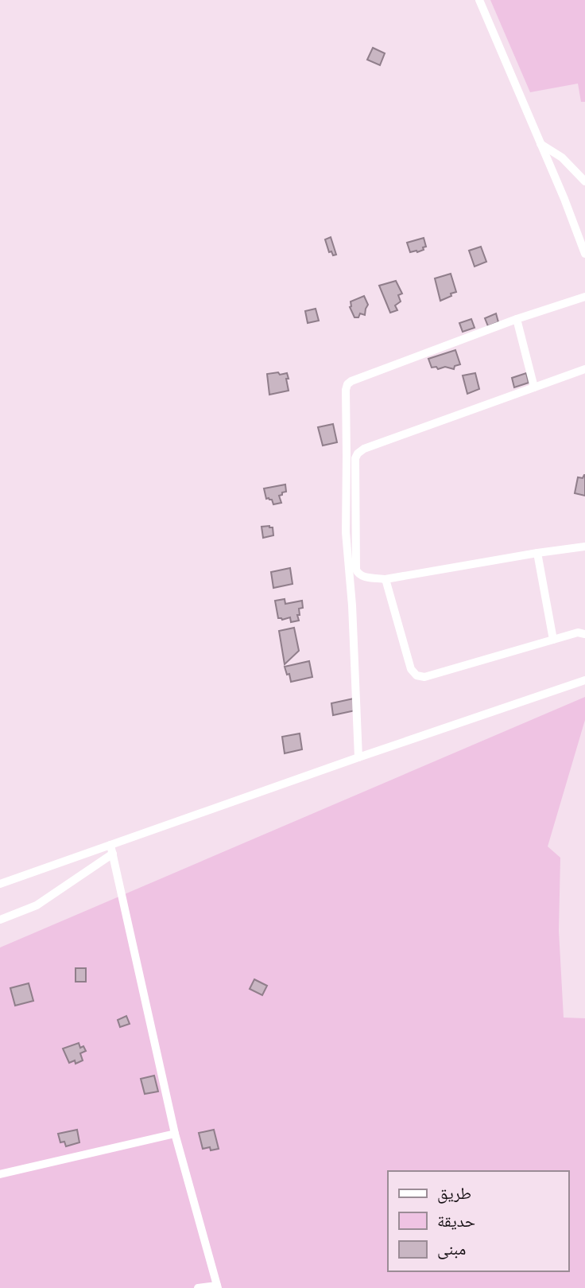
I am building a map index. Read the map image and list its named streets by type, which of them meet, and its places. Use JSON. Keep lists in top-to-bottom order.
{
  "legend": ["طريق", "حديقة", "مبنى"]
}
